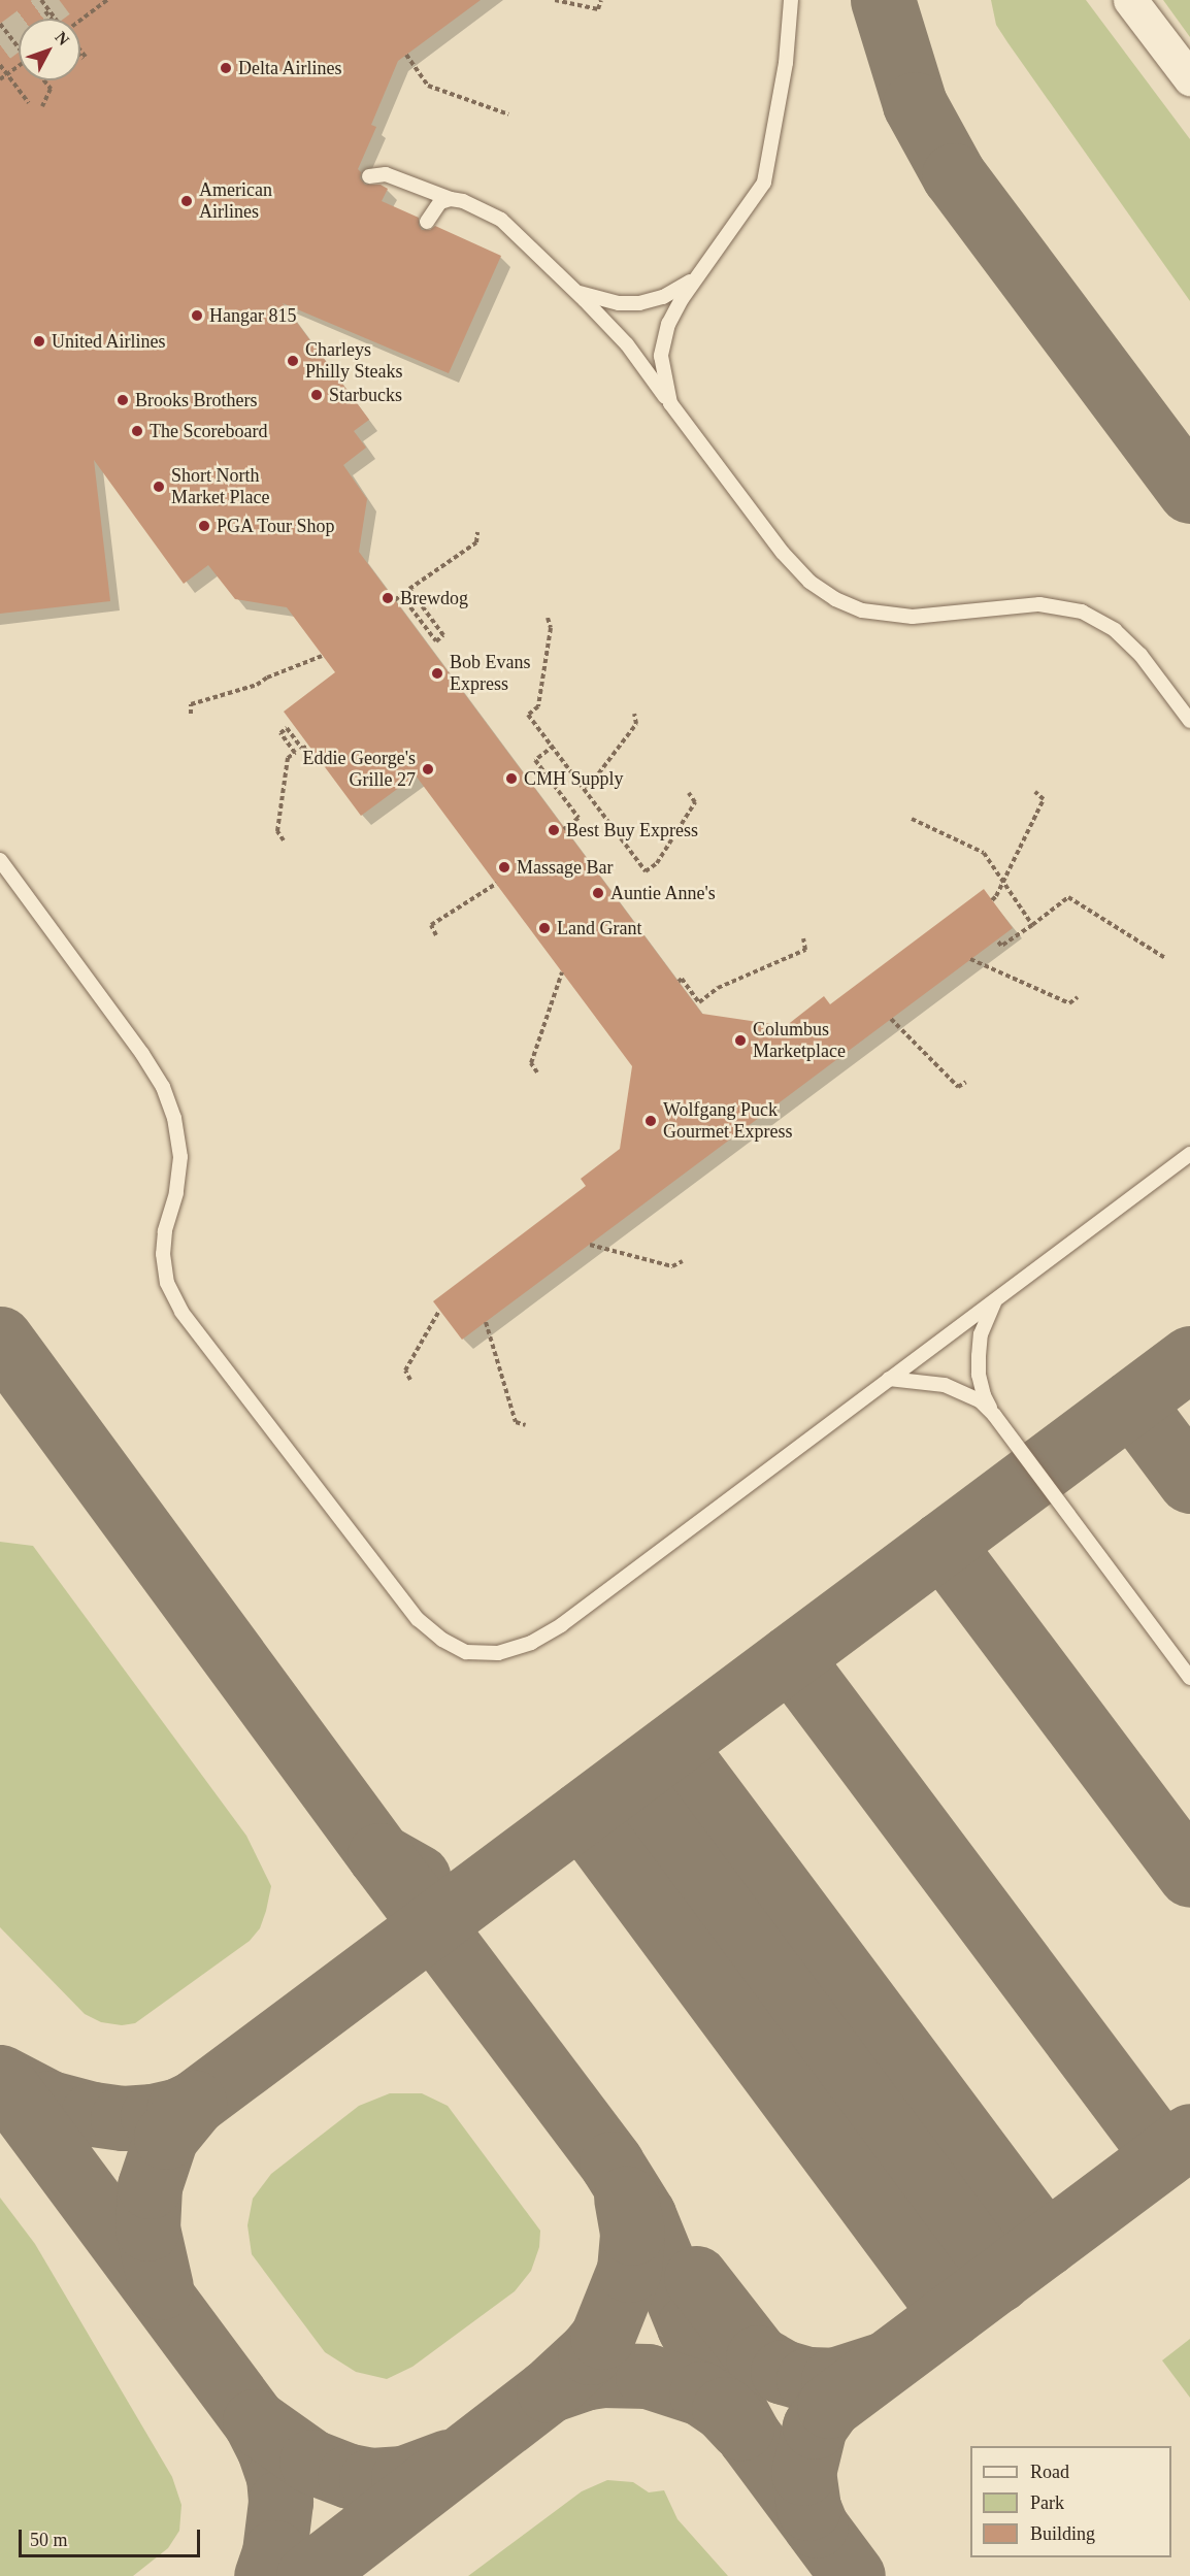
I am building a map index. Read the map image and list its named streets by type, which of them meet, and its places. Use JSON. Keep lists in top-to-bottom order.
{
  "places": [
    "Delta Airlines",
    "American Airlines",
    "Hangar 815",
    "United Airlines",
    "Charleys Philly Steaks",
    "Starbucks",
    "Brooks Brothers",
    "The Scoreboard",
    "Short North Market Place",
    "PGA Tour Shop",
    "Brewdog",
    "Bob Evans Express",
    "Eddie George's Grille 27",
    "CMH Supply",
    "Best Buy Express",
    "Massage Bar",
    "Auntie Anne's",
    "Land Grant",
    "Columbus Marketplace",
    "Wolfgang Puck Gourmet Express"
  ],
  "legend": ["Road", "Park", "Building"],
  "scale_bar": "50 m",
  "north": "top right"
}
